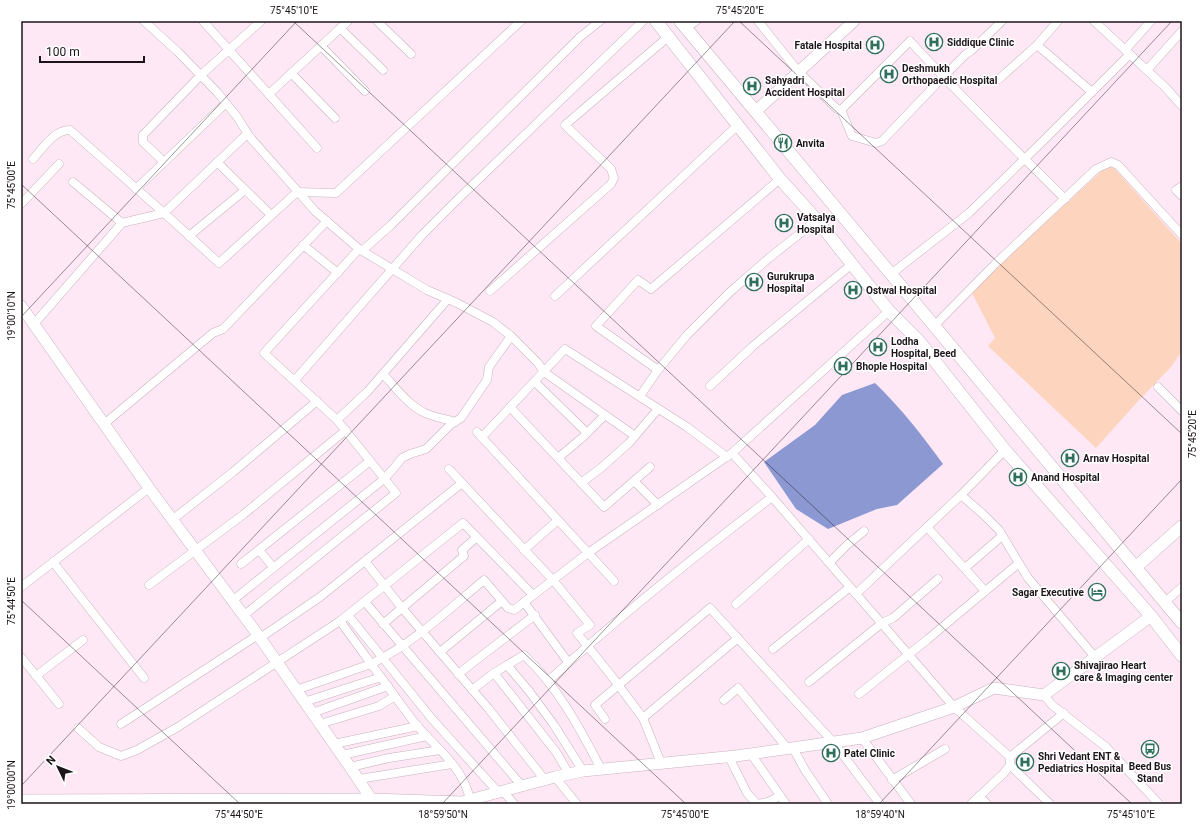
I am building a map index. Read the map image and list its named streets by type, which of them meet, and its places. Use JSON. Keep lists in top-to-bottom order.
{
  "places": {
    "hospital": [
      "Siddique Clinic",
      "Fatale Hospital",
      "Deshmukh Orthopaedic Hospital",
      "Sahyadri Accident Hospital",
      "Vatsalya Hospital",
      "Gurukrupa Hospital",
      "Ostwal Hospital",
      "Lodha Hospital, Beed",
      "Bhople Hospital",
      "Arnav Hospital",
      "Anand Hospital",
      "Shivajirao Heart care & Imaging center",
      "Patel Clinic",
      "Shri Vedant ENT & Pediatrics Hospital"
    ],
    "restaurant": ["Anvita"],
    "hotel": ["Sagar Executive"],
    "bus stop": ["Beed Bus Stand"]
  },
  "scale_bar": "100 m",
  "north": "top left",
  "coordinates": [
    "75°45'10\"E",
    "75°45'20\"E",
    "75°45'00\"E",
    "19°00'10\"N",
    "75°44'50\"E",
    "19°00'00\"N",
    "18°59'50\"N",
    "18°59'40\"N"
  ]
}
